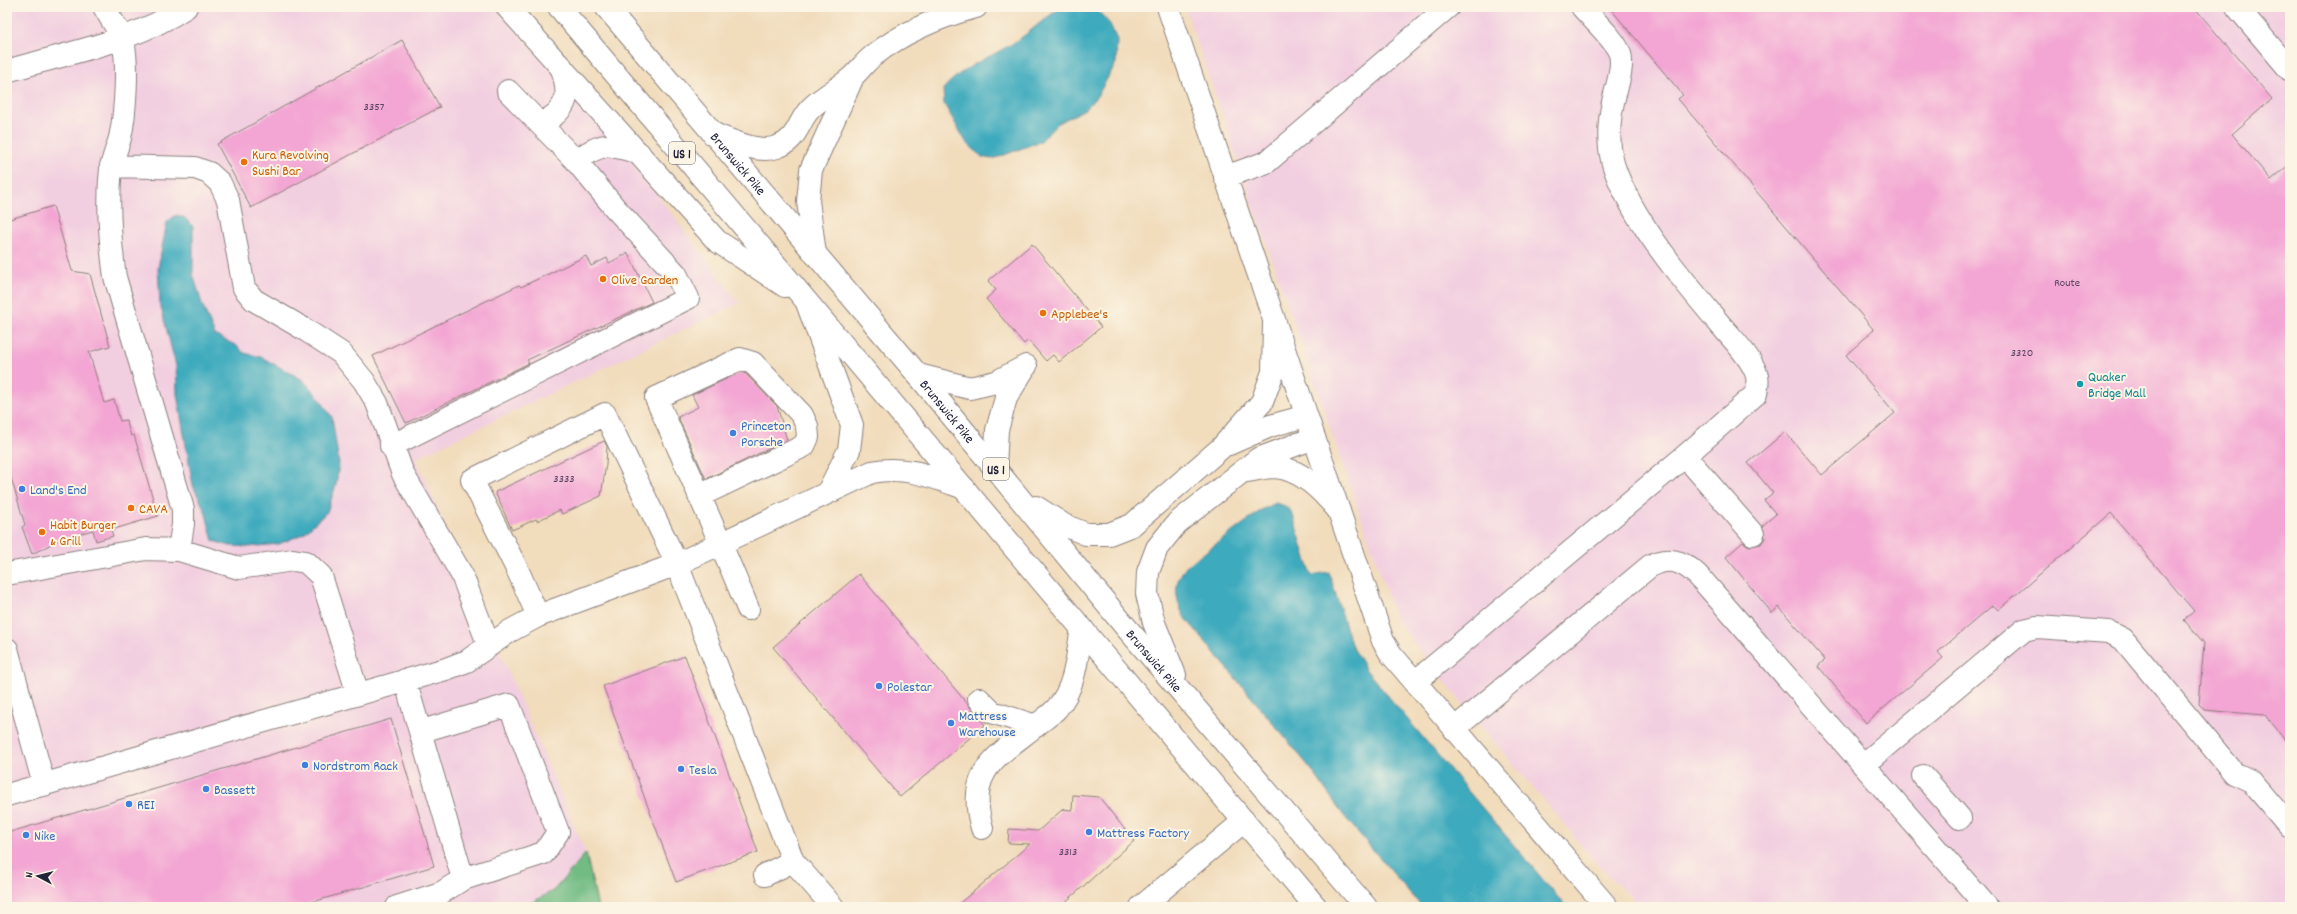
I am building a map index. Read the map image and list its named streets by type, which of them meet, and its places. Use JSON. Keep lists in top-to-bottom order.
{
  "streets": {
    "main road": ["US 1", "Brunswick Pike"]
  },
  "places": [
    "Kura Revolving Sushi Bar",
    "Olive Garden",
    "Applebee's",
    "Quaker Bridge Mall",
    "Princeton Porsche",
    "Land's End",
    "CAVA",
    "Habit Burger & Grill",
    "Polestar",
    "Mattress Warehouse",
    "Nordstrom Rack",
    "Tesla",
    "Bassett",
    "REI",
    "Mattress Factory",
    "Nike"
  ],
  "house_numbers": [
    "3357",
    "Route",
    "3320",
    "3333",
    "3313"
  ],
  "north": "left"
}
